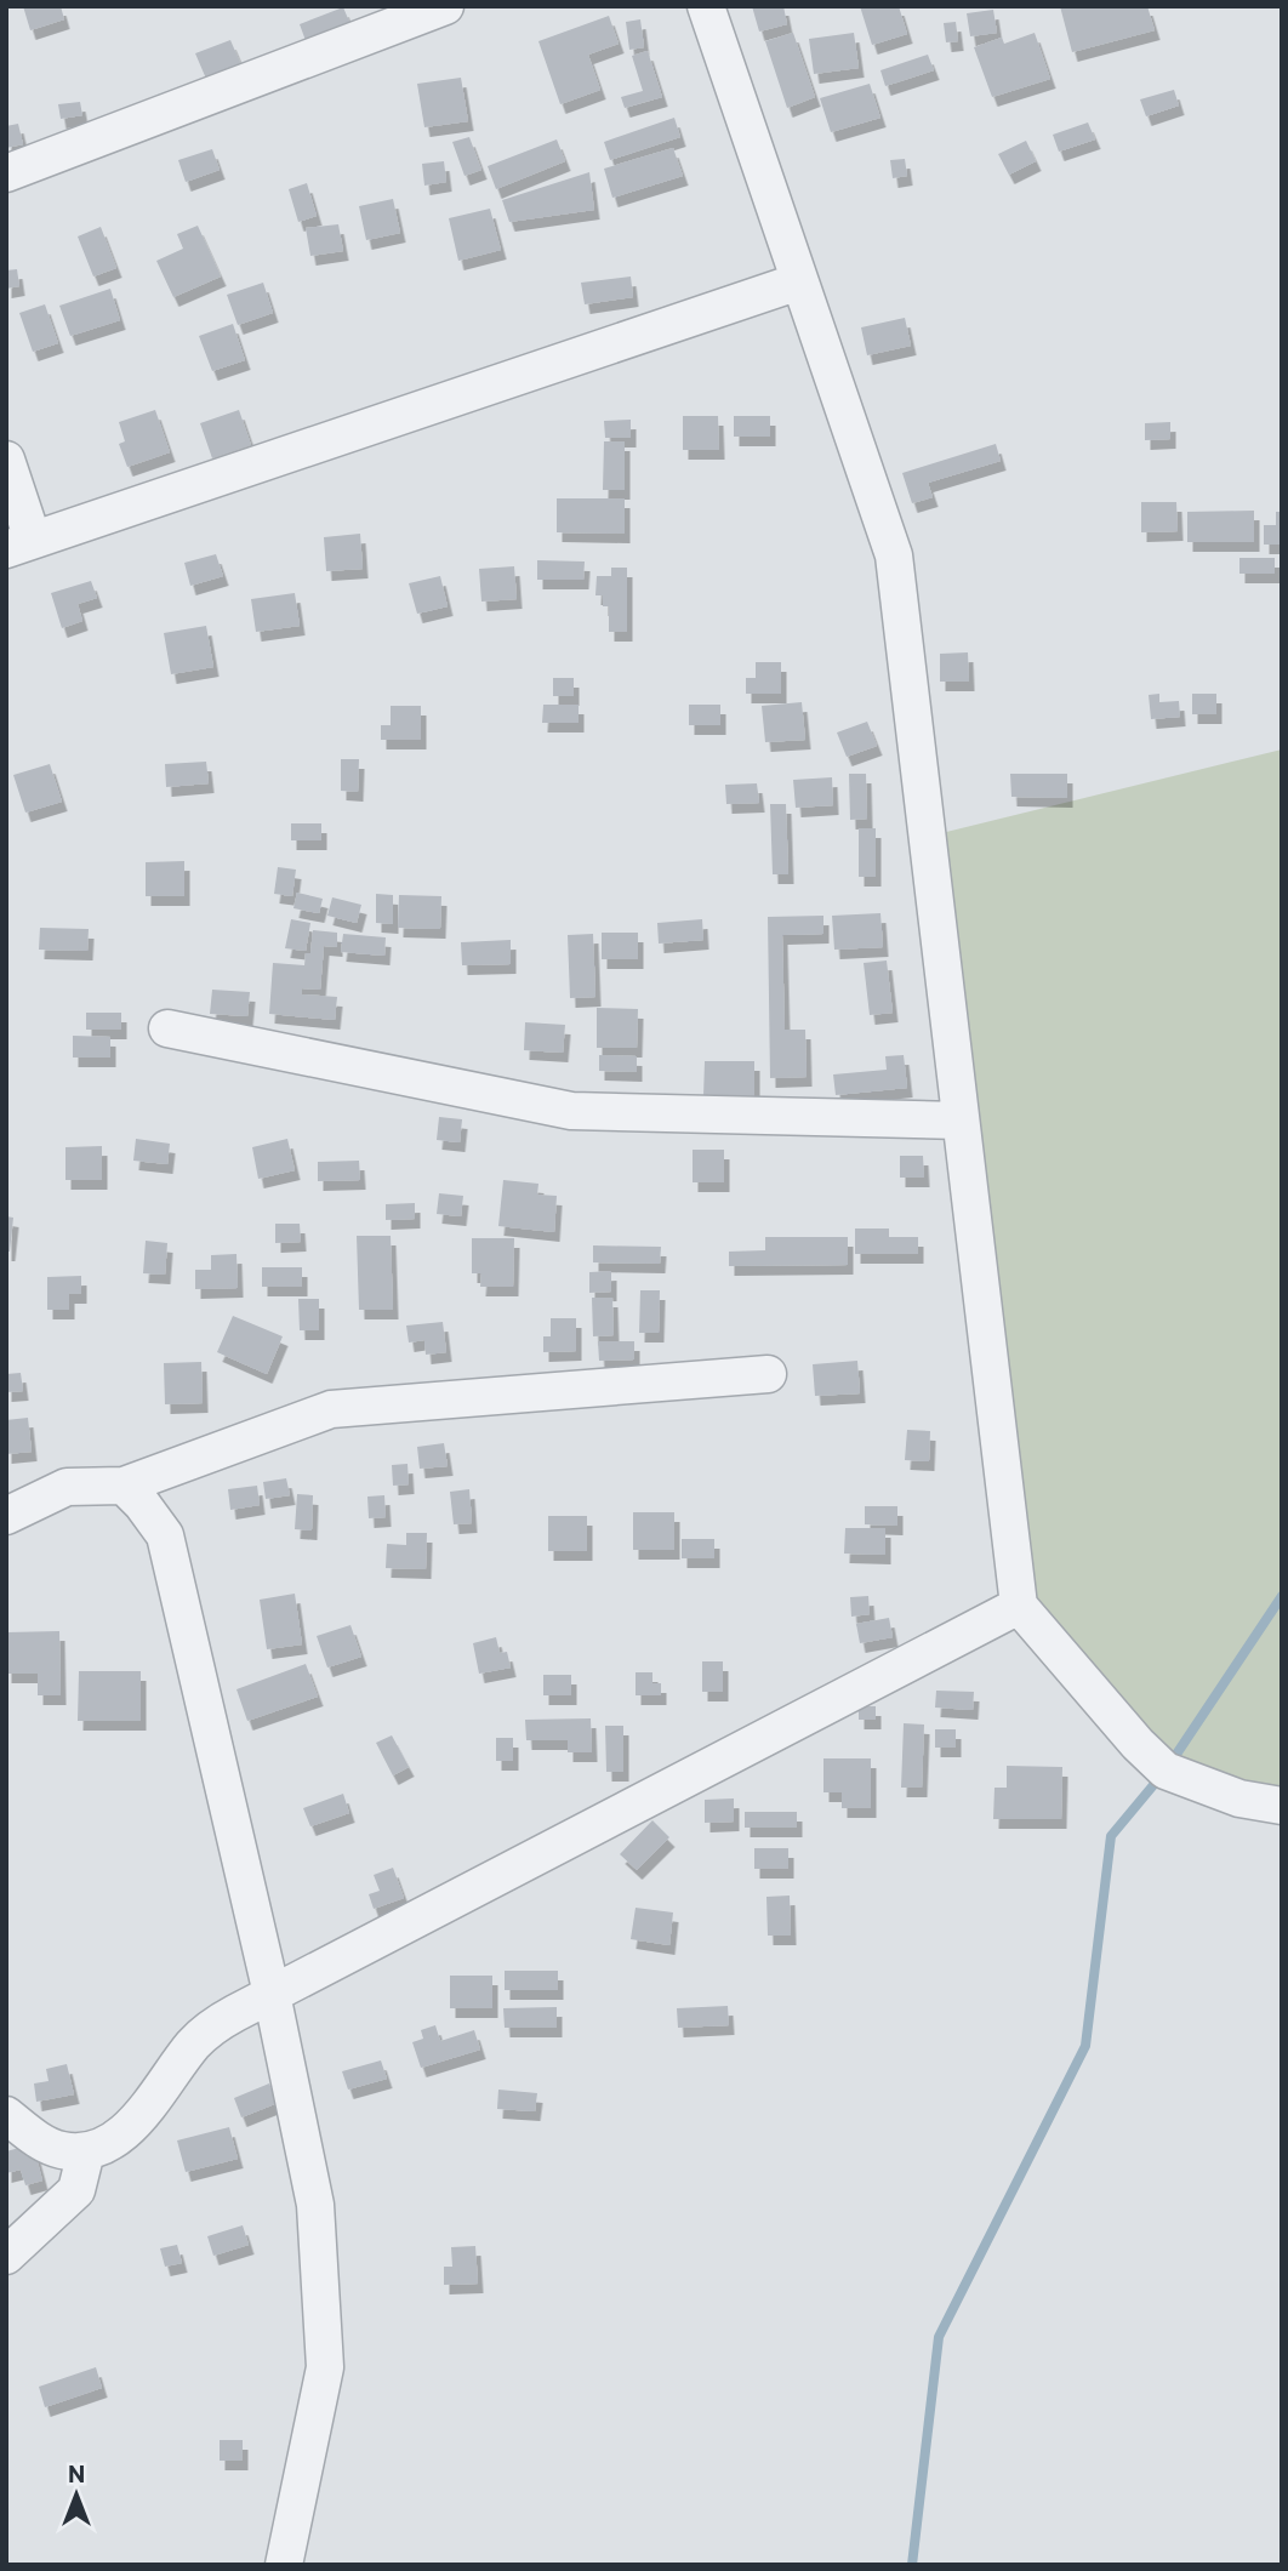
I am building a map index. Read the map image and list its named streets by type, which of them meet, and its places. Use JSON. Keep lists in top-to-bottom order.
{
  "north": "top"
}
